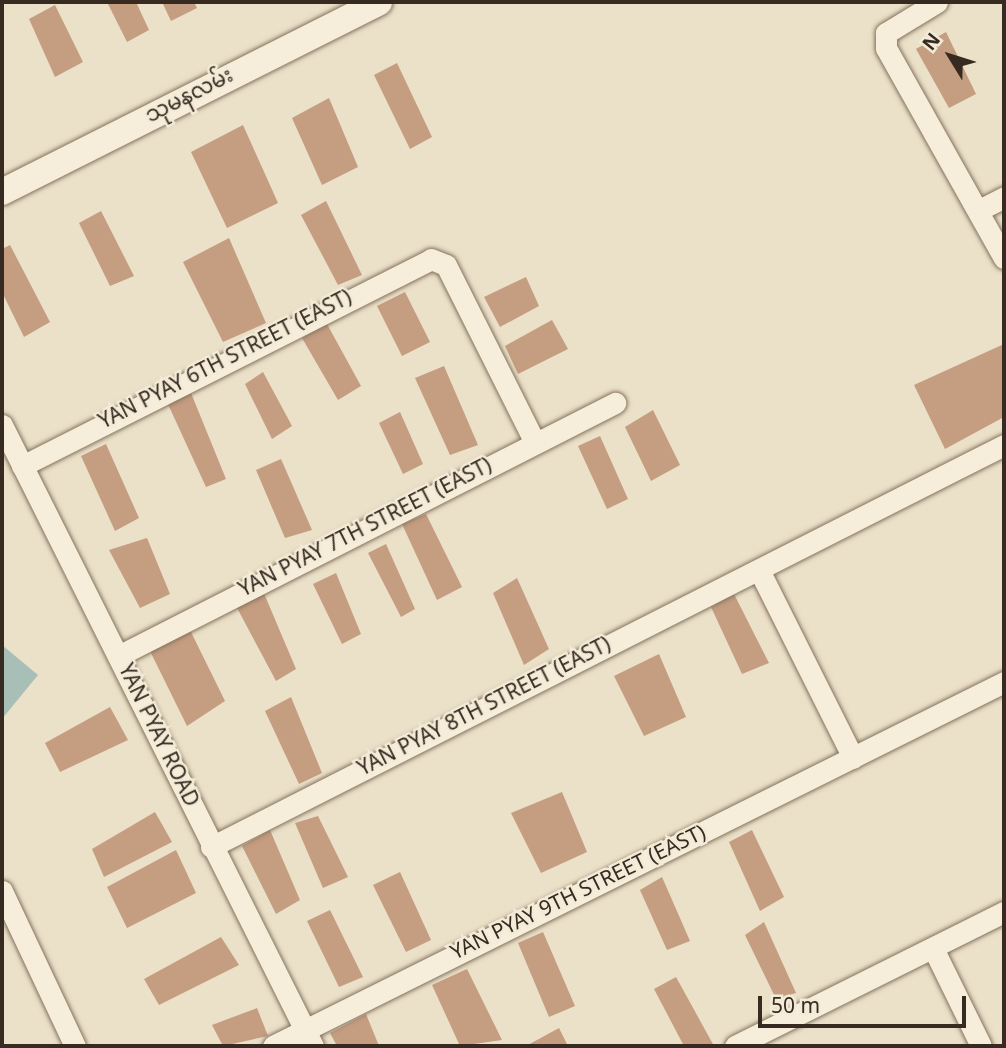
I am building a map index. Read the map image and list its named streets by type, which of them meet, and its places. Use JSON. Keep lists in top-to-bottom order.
{
  "streets": {
    "street": [
      "သုမနလမ်း",
      "YAN PYAY 6TH STREET (EAST)",
      "YAN PYAY 7TH STREET (EAST)",
      "YAN PYAY 8TH STREET (EAST)",
      "YAN PYAY ROAD",
      "YAN PYAY 9TH STREET (EAST)"
    ]
  },
  "crossings": [
    ["YAN PYAY 6TH STREET (EAST)", "YAN PYAY 7TH STREET (EAST)"],
    ["YAN PYAY 6TH STREET (EAST)", "YAN PYAY ROAD"],
    ["YAN PYAY 7TH STREET (EAST)", "YAN PYAY ROAD"],
    ["YAN PYAY 8TH STREET (EAST)", "YAN PYAY ROAD"],
    ["YAN PYAY ROAD", "YAN PYAY 9TH STREET (EAST)"]
  ],
  "scale_bar": "50 m",
  "north": "top left"
}
